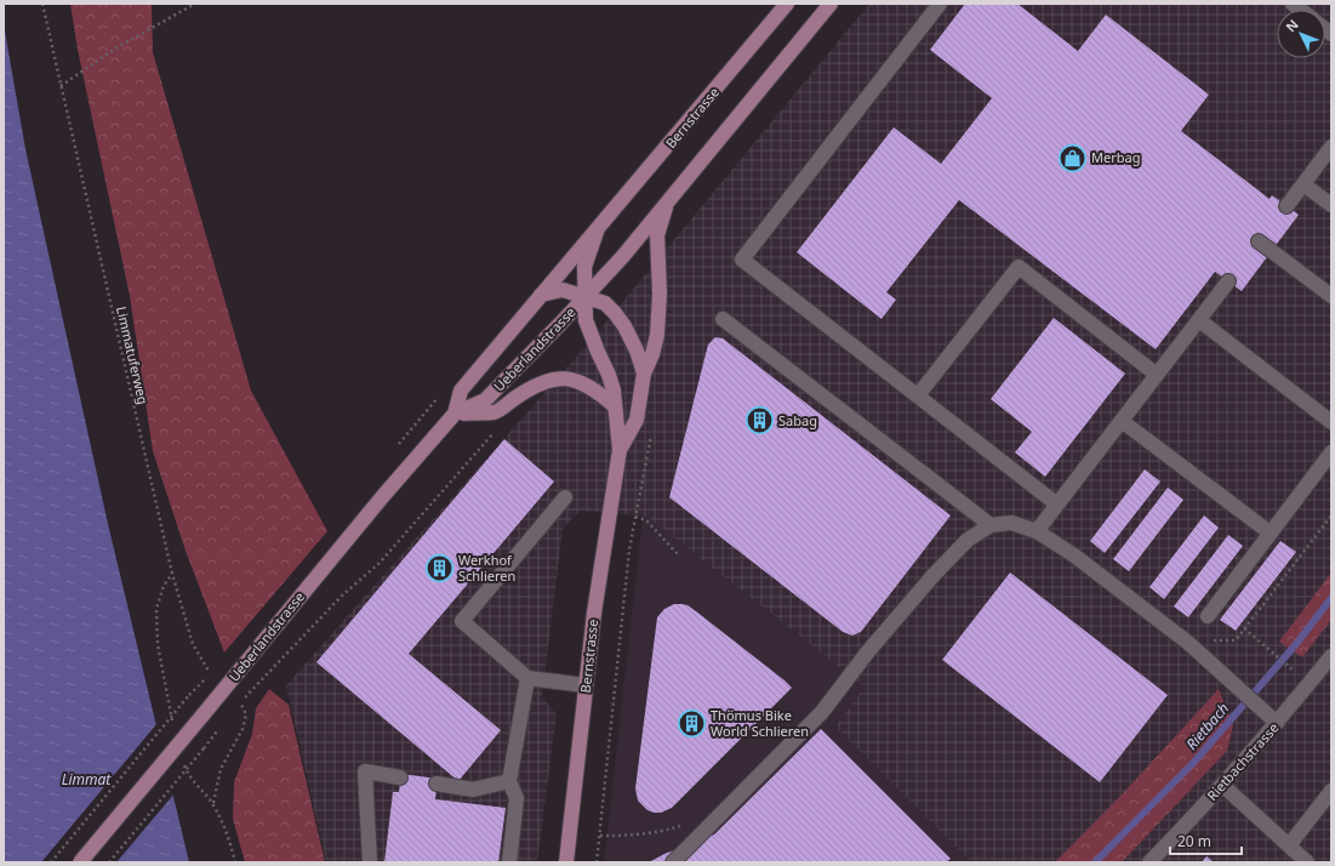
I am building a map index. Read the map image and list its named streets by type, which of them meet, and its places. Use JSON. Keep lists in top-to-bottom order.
{
  "streets": {
    "main road": ["Bernstrasse", "Ueberlandstrasse"],
    "street": ["Rietbachstrasse"],
    "path": ["Limmatuferweg"]
  },
  "crossings": [
    ["Bernstrasse", "Ueberlandstrasse"]
  ],
  "water": ["Rietbach", "Limmat"],
  "places": {
    "shop": ["Merbag"],
    "building": ["Sabag", "Werkhof Schlieren", "Thömus Bike World Schlieren"]
  },
  "scale_bar": "20 m",
  "north": "top left"
}
